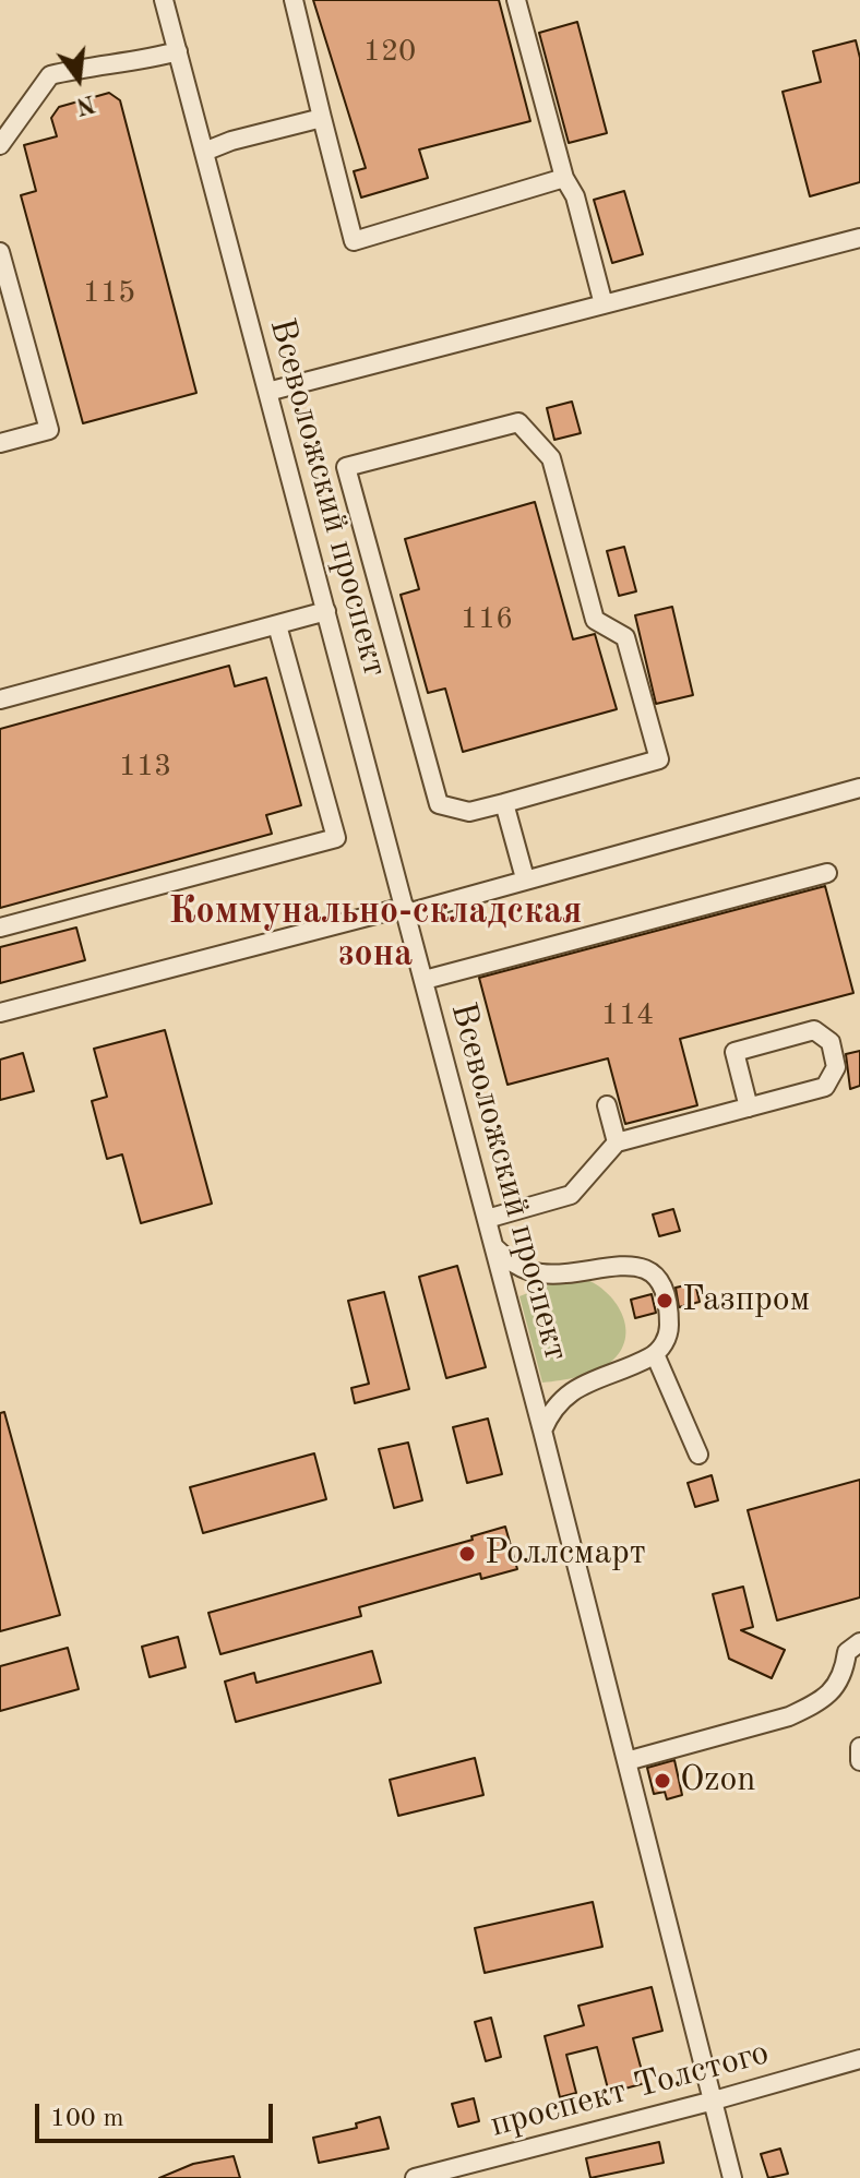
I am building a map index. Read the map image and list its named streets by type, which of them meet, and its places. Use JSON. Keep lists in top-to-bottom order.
{
  "streets": {
    "street": ["Всеволожский проспект", "проспект Толстого"]
  },
  "crossings": [
    ["Всеволожский проспект", "проспект Толстого"]
  ],
  "districts": ["Коммунально-складская зона"],
  "places": ["Газпром", "Роллсмарт", "Ozon"],
  "house_numbers": [
    "120",
    "115",
    "116",
    "113",
    "114"
  ],
  "scale_bar": "100 m",
  "north": "bottom"
}
